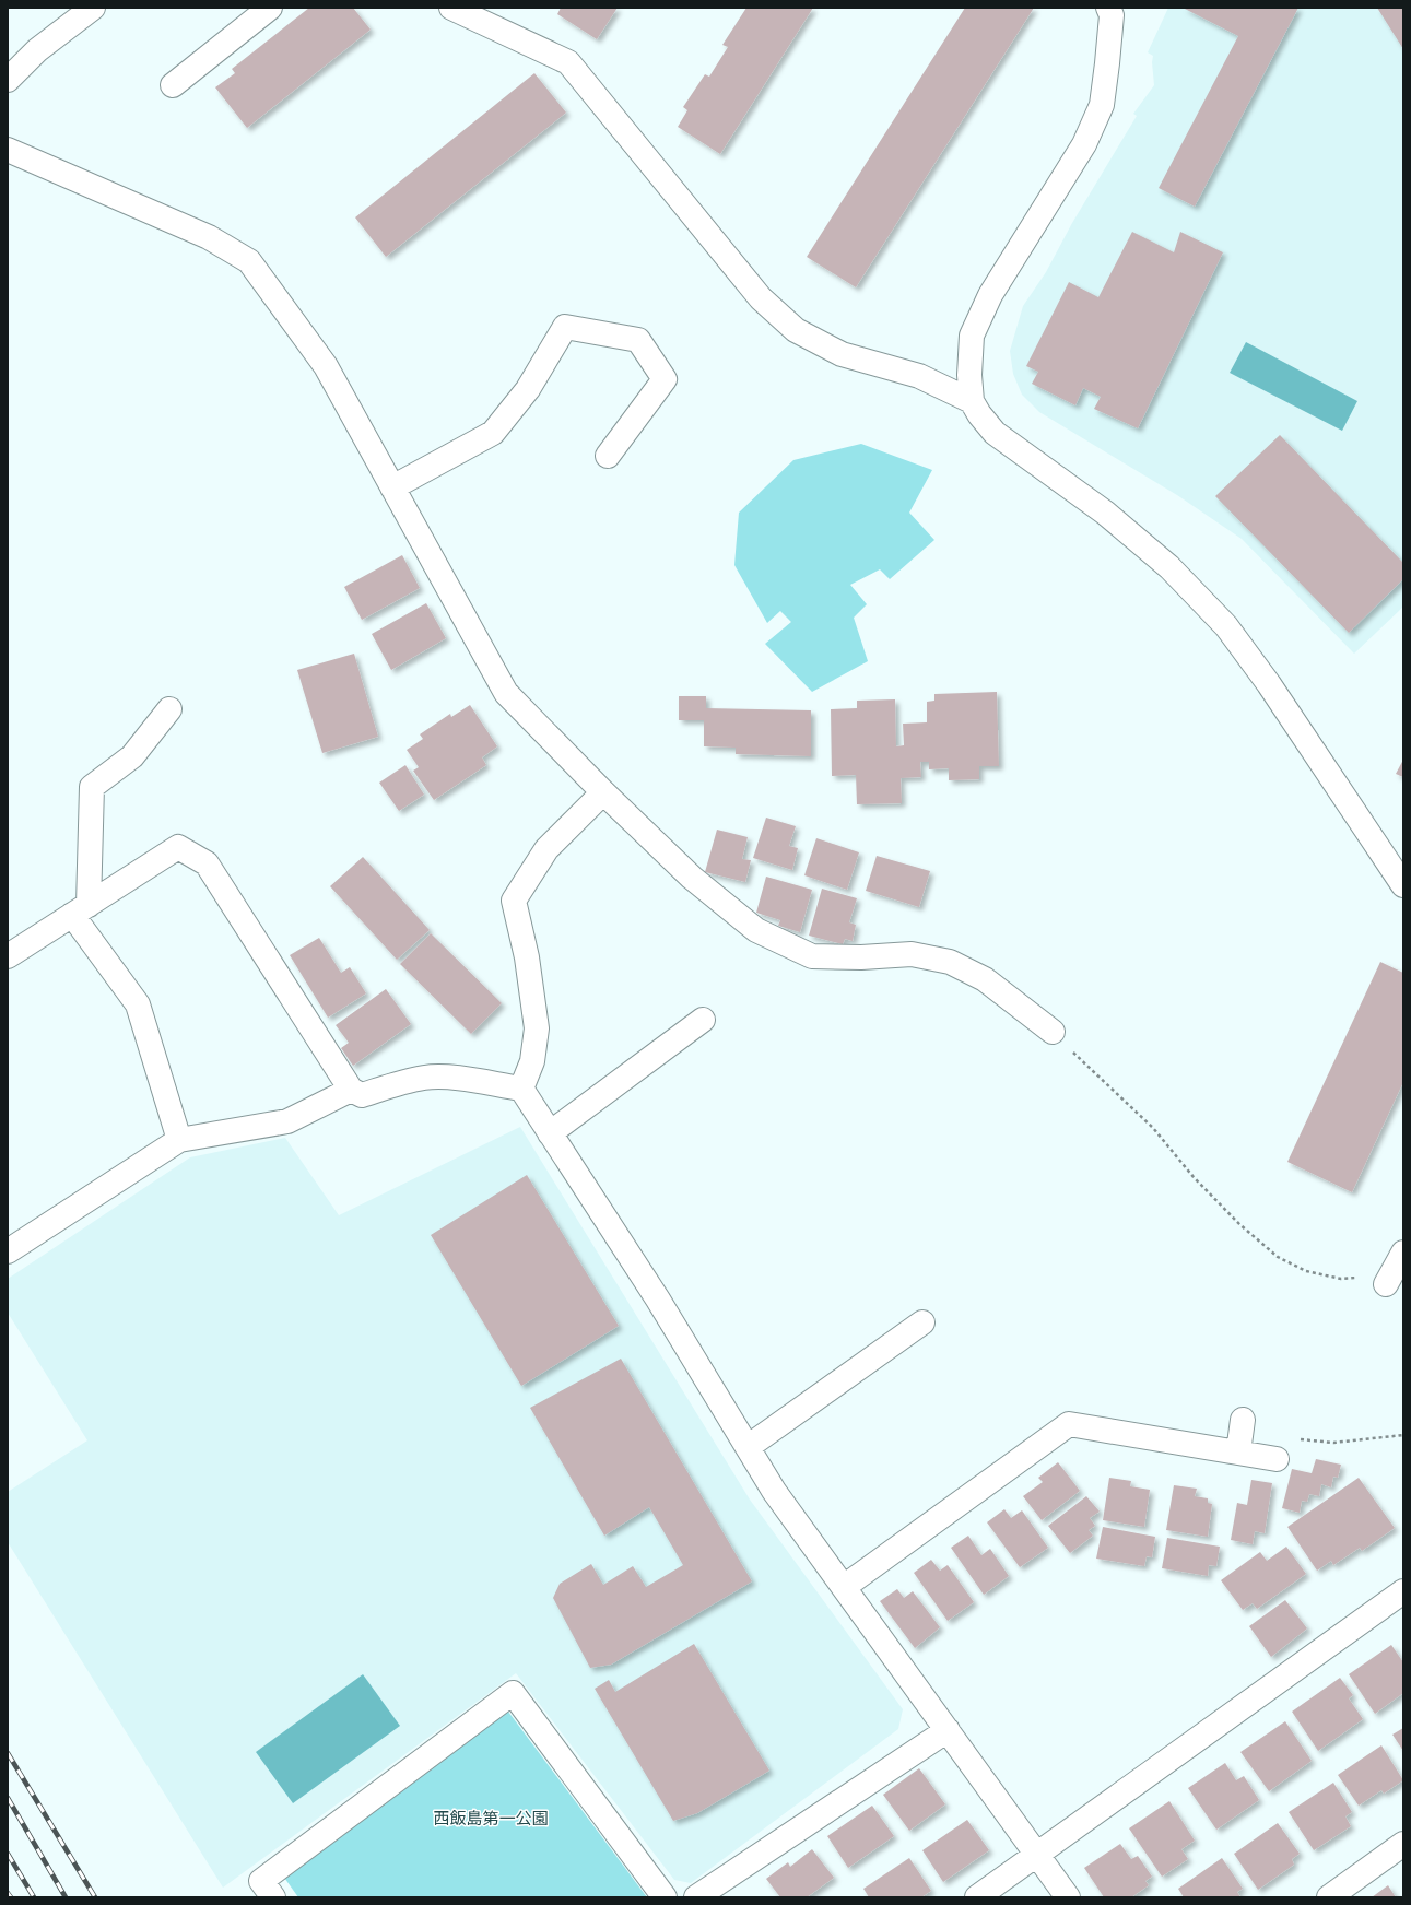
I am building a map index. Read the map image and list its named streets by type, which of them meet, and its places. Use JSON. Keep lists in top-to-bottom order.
{
  "parks": ["西飯島第一公園"]
}
